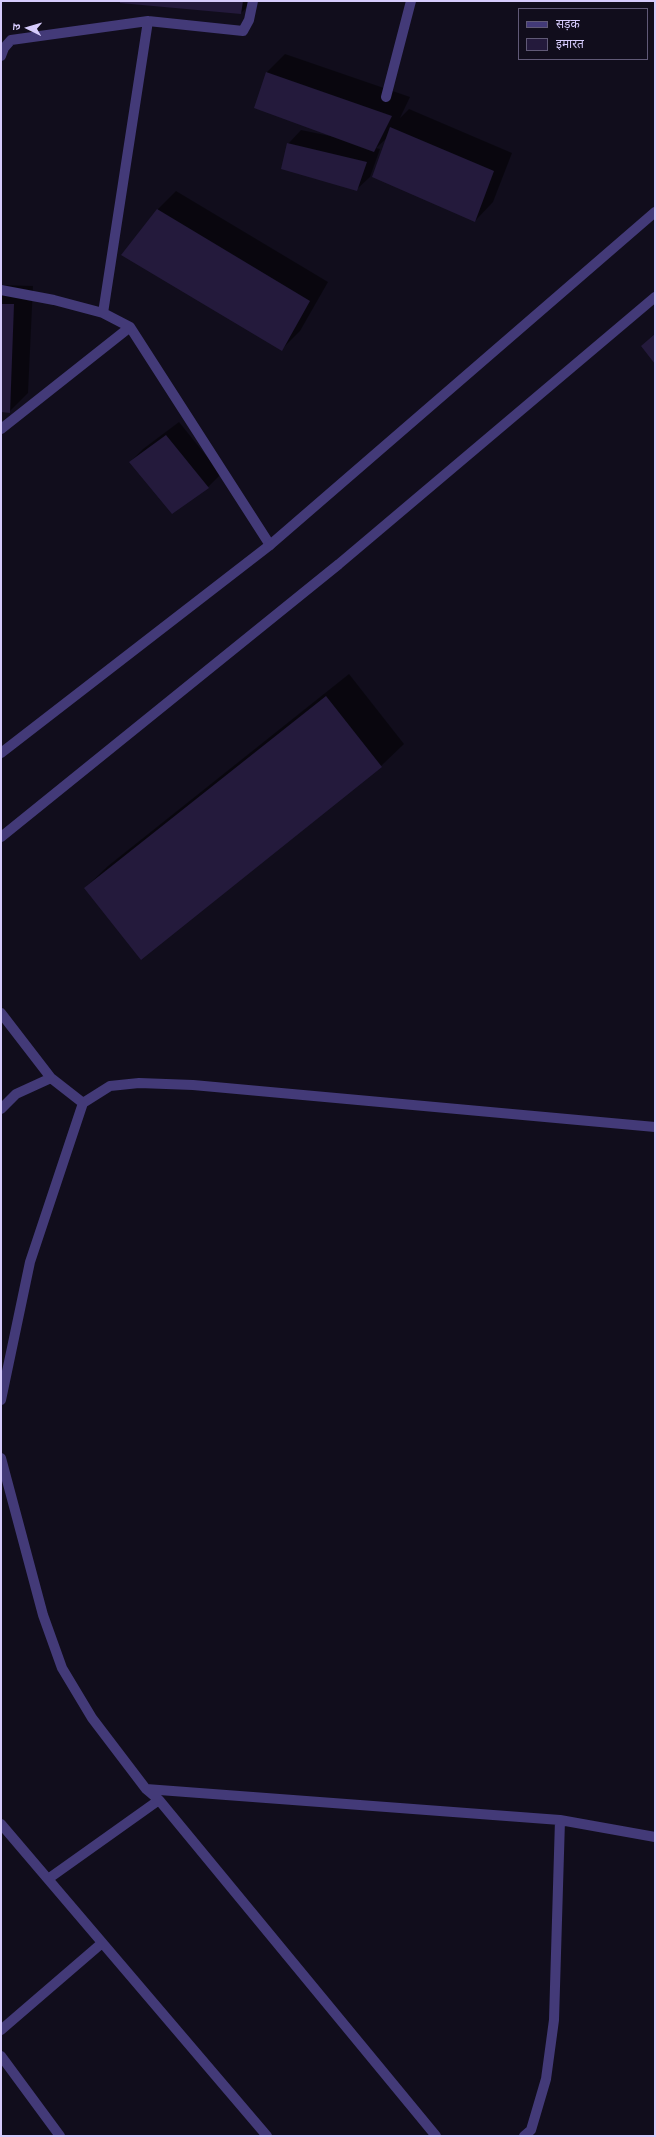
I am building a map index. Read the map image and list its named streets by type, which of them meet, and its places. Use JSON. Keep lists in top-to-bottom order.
{
  "legend": ["सड़क", "इमारत"],
  "north": "left"
}
